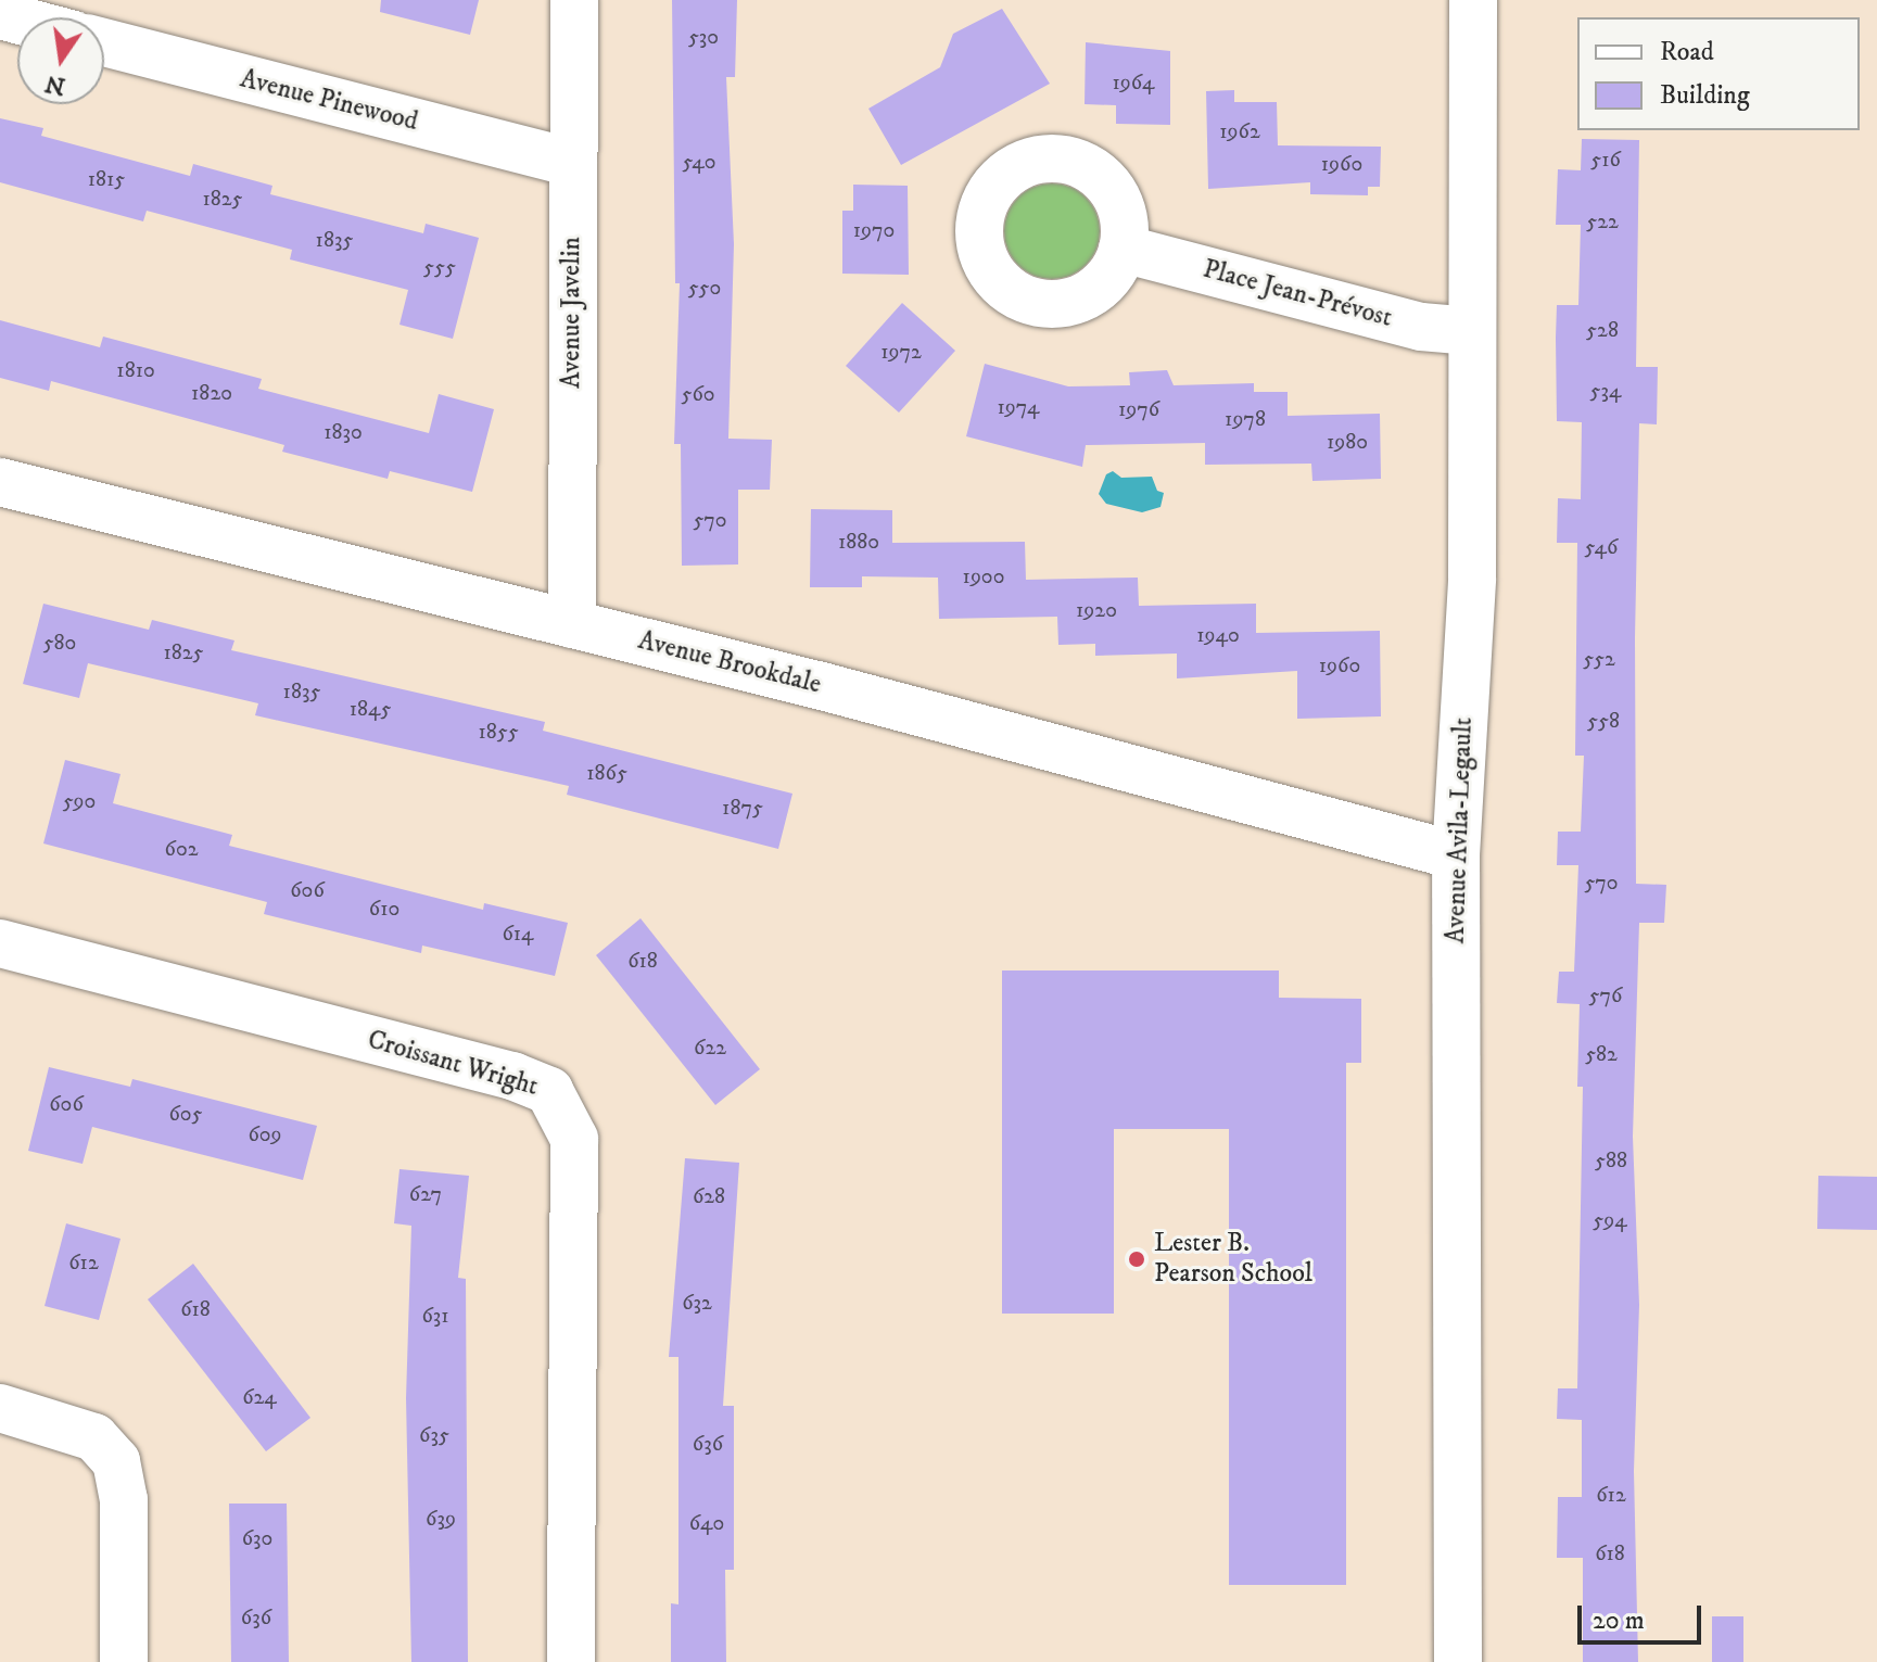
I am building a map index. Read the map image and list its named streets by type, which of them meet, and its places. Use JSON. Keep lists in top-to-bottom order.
{
  "streets": {
    "street": [
      "Avenue Pinewood",
      "Place Jean-Prévost",
      "Avenue Javelin",
      "Avenue Brookdale",
      "Avenue Avila-Legault",
      "Croissant Wright"
    ]
  },
  "crossings": [
    ["Avenue Pinewood", "Avenue Javelin"],
    ["Place Jean-Prévost", "Avenue Avila-Legault"],
    ["Avenue Javelin", "Avenue Brookdale"],
    ["Avenue Brookdale", "Avenue Avila-Legault"]
  ],
  "places": ["Lester B. Pearson School"],
  "house_numbers": [
    "530",
    "1964",
    "1962",
    "516",
    "540",
    "1960",
    "1815",
    "1825",
    "522",
    "1970",
    "1835",
    "555",
    "550",
    "528",
    "1972",
    "1810",
    "534",
    "1820",
    "560",
    "1974",
    "1976",
    "1978",
    "1830",
    "1980",
    "570",
    "1880",
    "546",
    "1900",
    "1920",
    "1940",
    "580",
    "1825",
    "552",
    "1960",
    "1835",
    "1845",
    "558",
    "1855",
    "1865",
    "590",
    "1875",
    "602",
    "570",
    "606",
    "610",
    "614",
    "618",
    "576",
    "622",
    "582",
    "606",
    "605",
    "609",
    "588",
    "627",
    "628",
    "594",
    "612",
    "632",
    "618",
    "631",
    "624",
    "635",
    "636",
    "612",
    "639",
    "640",
    "630",
    "618",
    "636"
  ],
  "legend": ["Road", "Building"],
  "scale_bar": "20 m",
  "north": "bottom"
}
